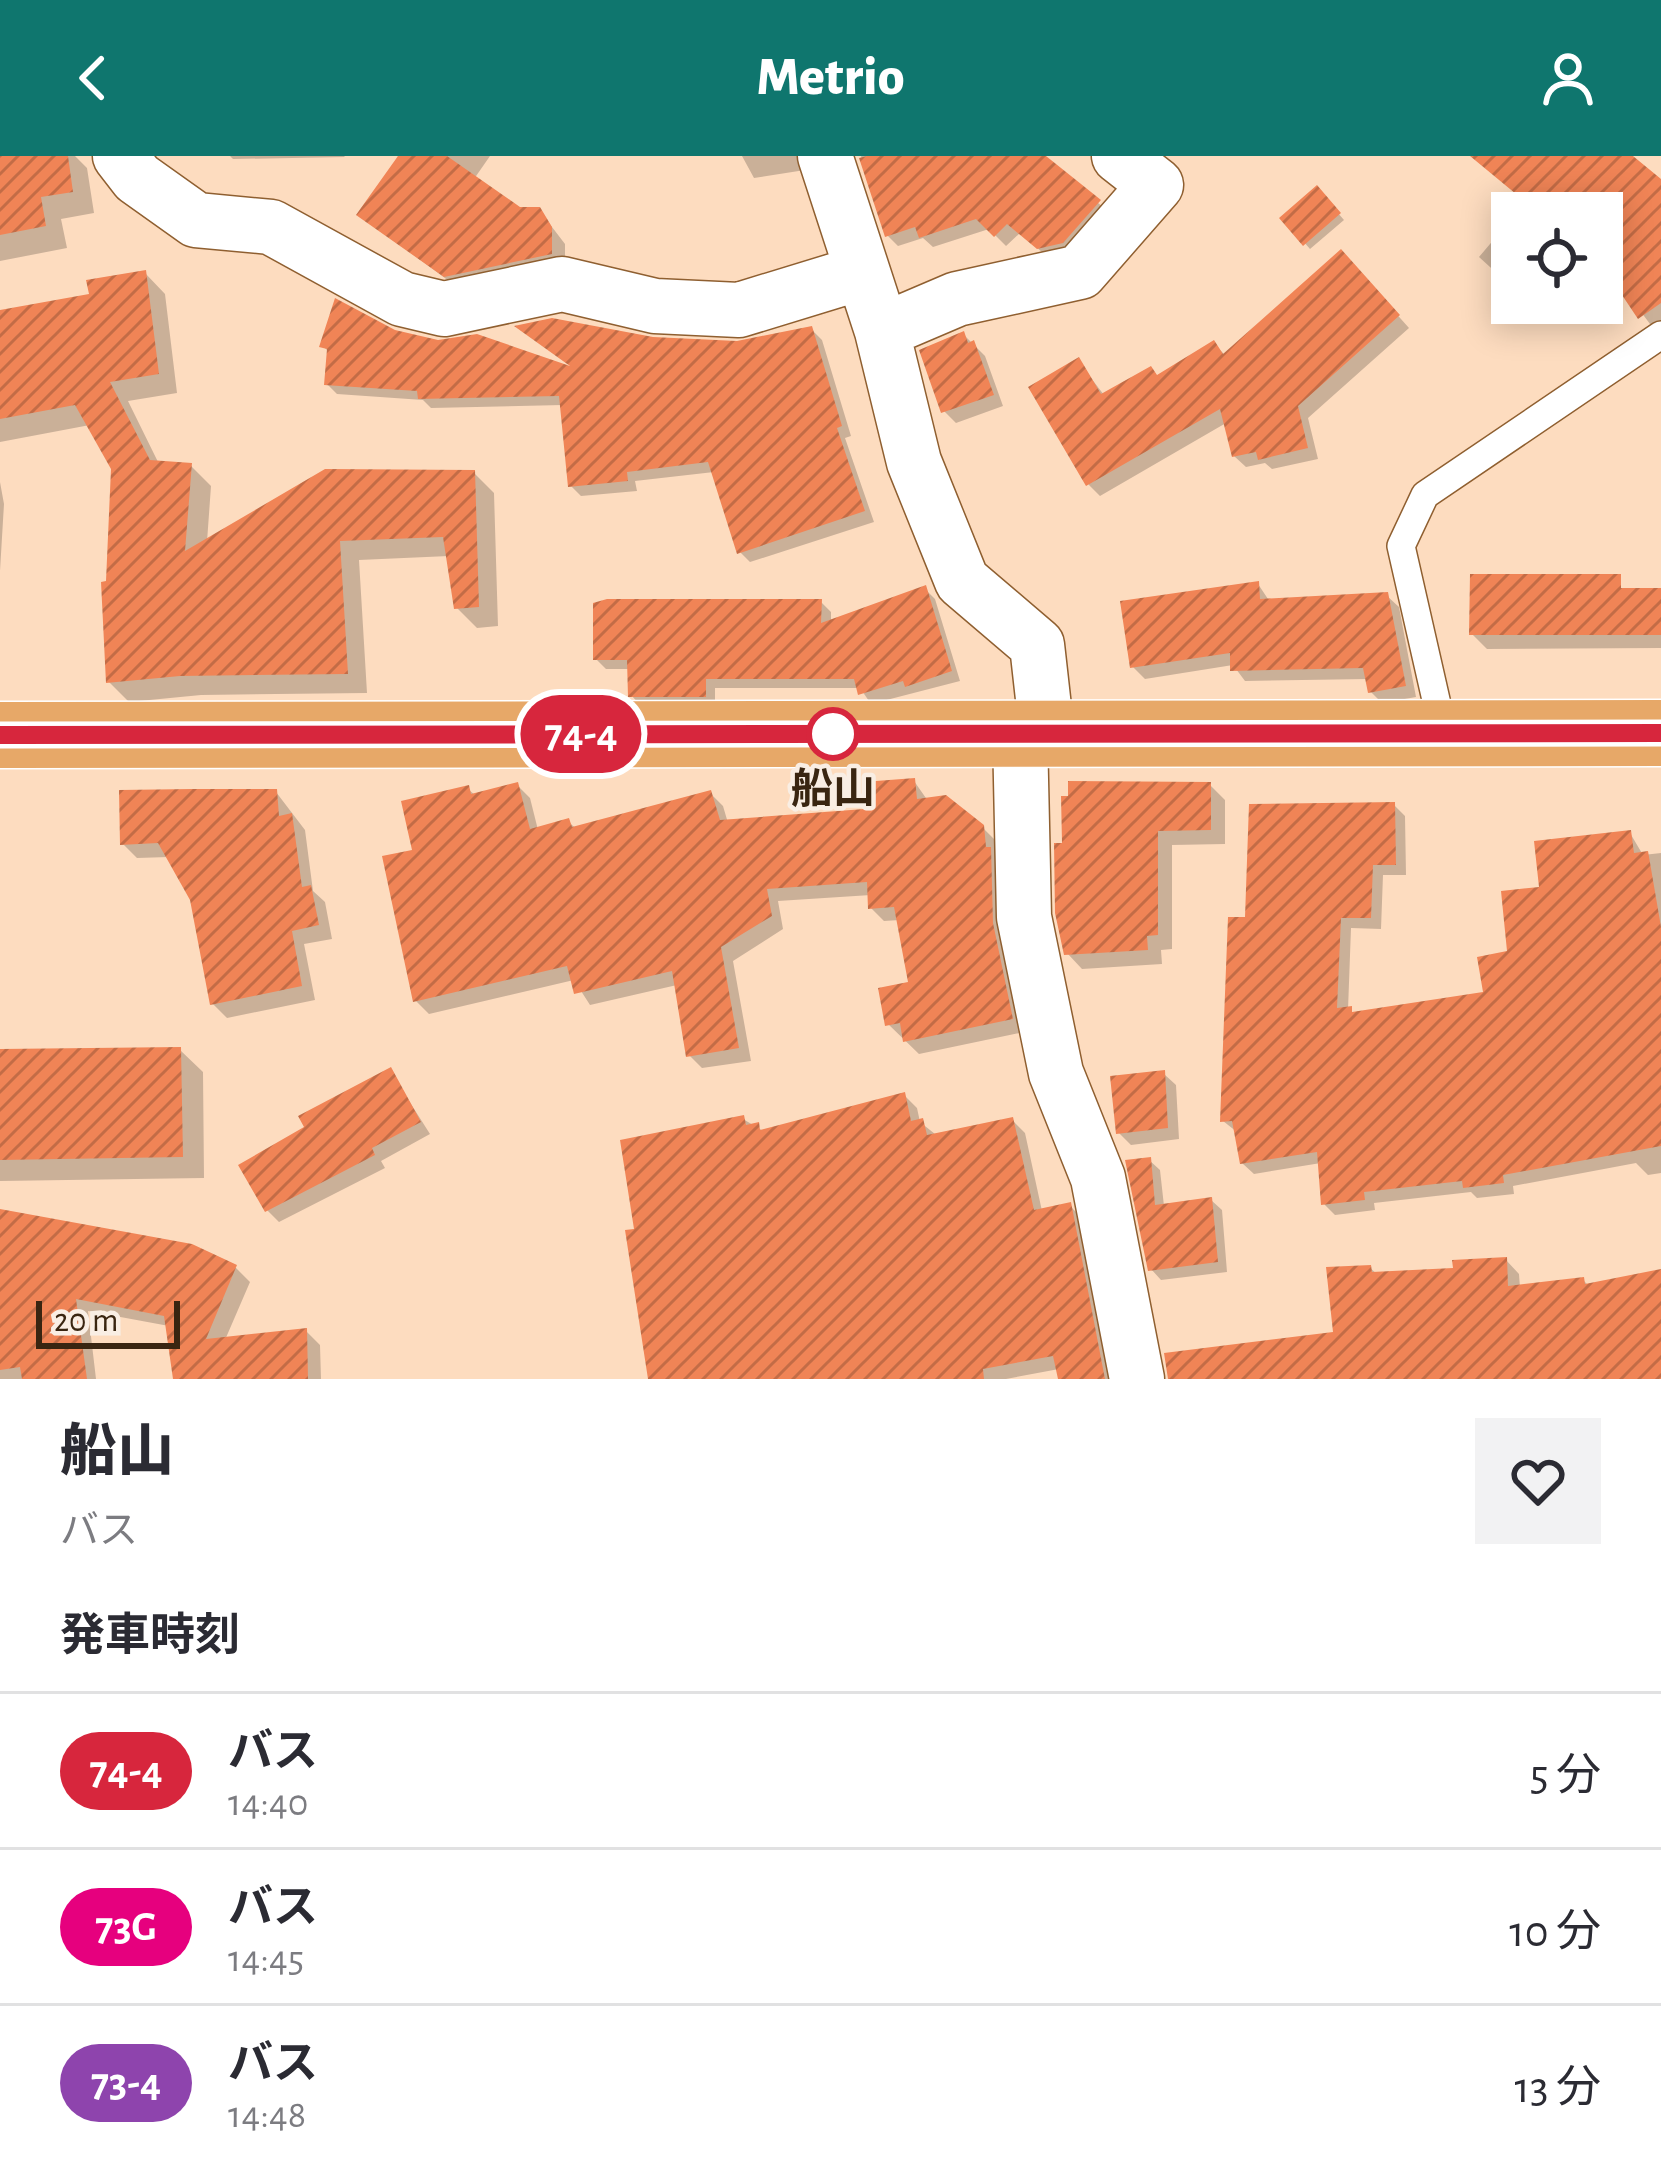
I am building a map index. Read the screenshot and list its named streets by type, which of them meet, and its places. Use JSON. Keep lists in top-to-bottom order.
{
  "places": ["船山"],
  "lines": ["bus line 74-4"],
  "scale_bar": "20 m",
  "page": {
    "header": "Metrio",
    "on_map": "74-4",
    "scale": "20 m",
    "heading": [
      ["船山", "バス"],
      "発車時刻"
    ],
    "list": [
      {
        "mark": "74-4",
        "name": "バス",
        "note": "14:40",
        "value": "5 分"
      },
      {
        "mark": "73G",
        "name": "バス",
        "note": "14:45",
        "value": "10 分"
      },
      {
        "mark": "73-4",
        "name": "バス",
        "note": "14:48",
        "value": "13 分"
      }
    ]
  }
}
